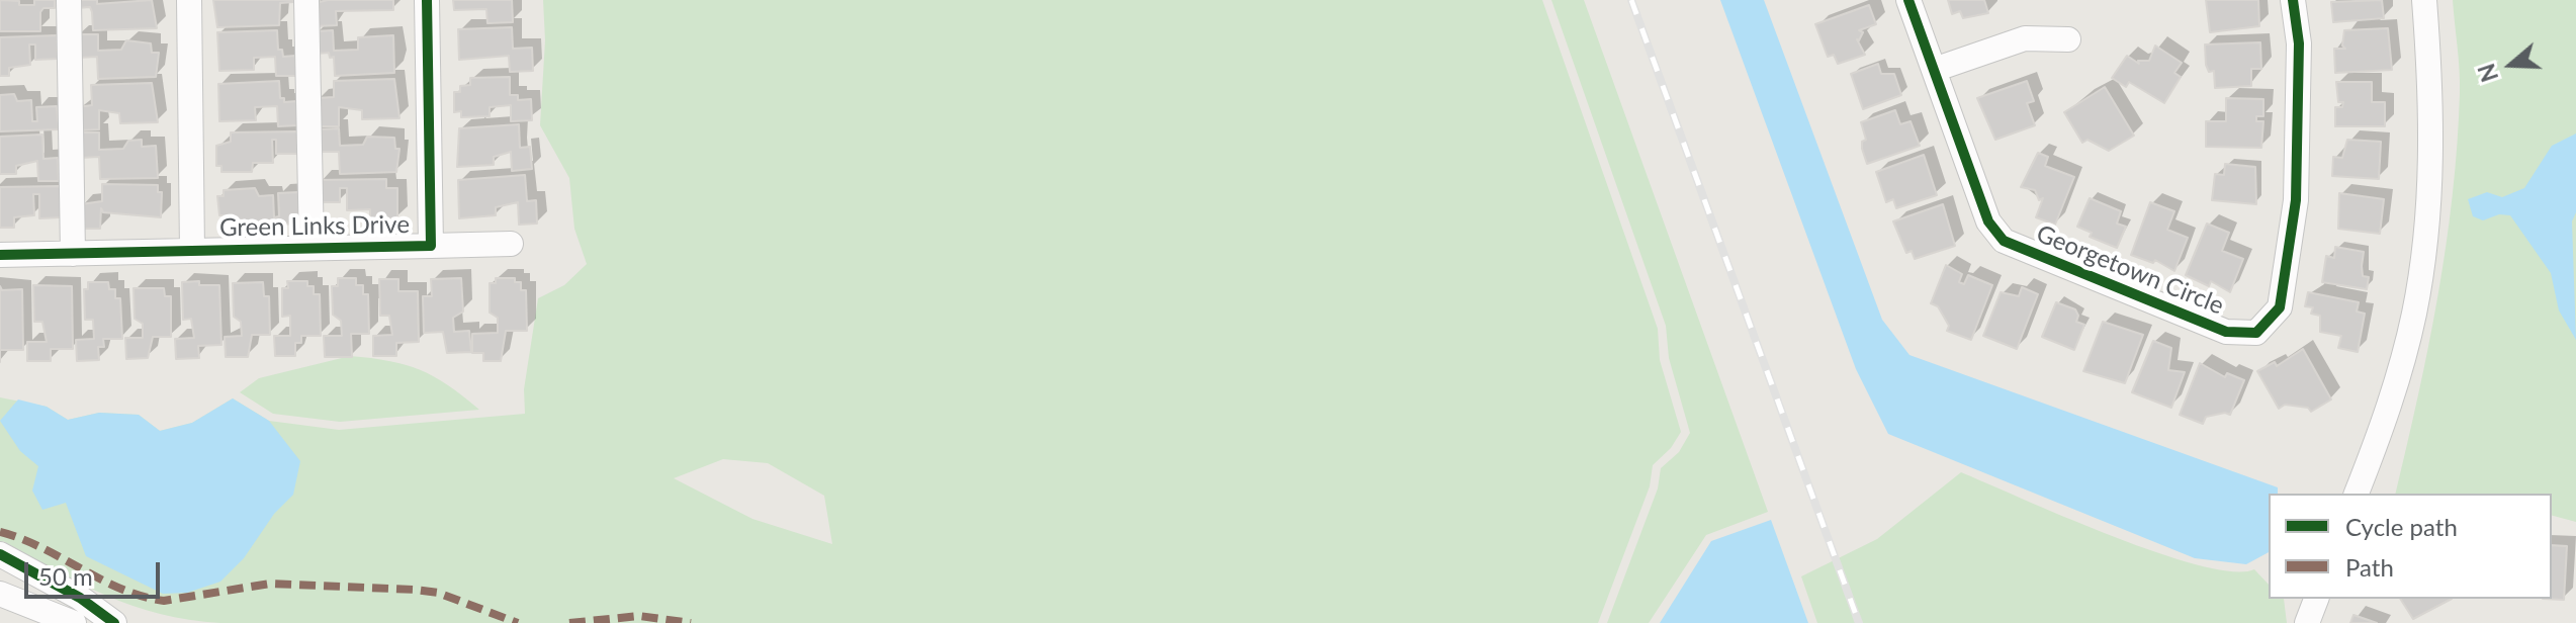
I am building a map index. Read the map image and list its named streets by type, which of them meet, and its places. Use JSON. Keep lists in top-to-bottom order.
{
  "streets": {
    "street": ["Green Links Drive", "Georgetown Circle"]
  },
  "legend": ["Cycle path", "Path"],
  "scale_bar": "50 m",
  "north": "left"
}
